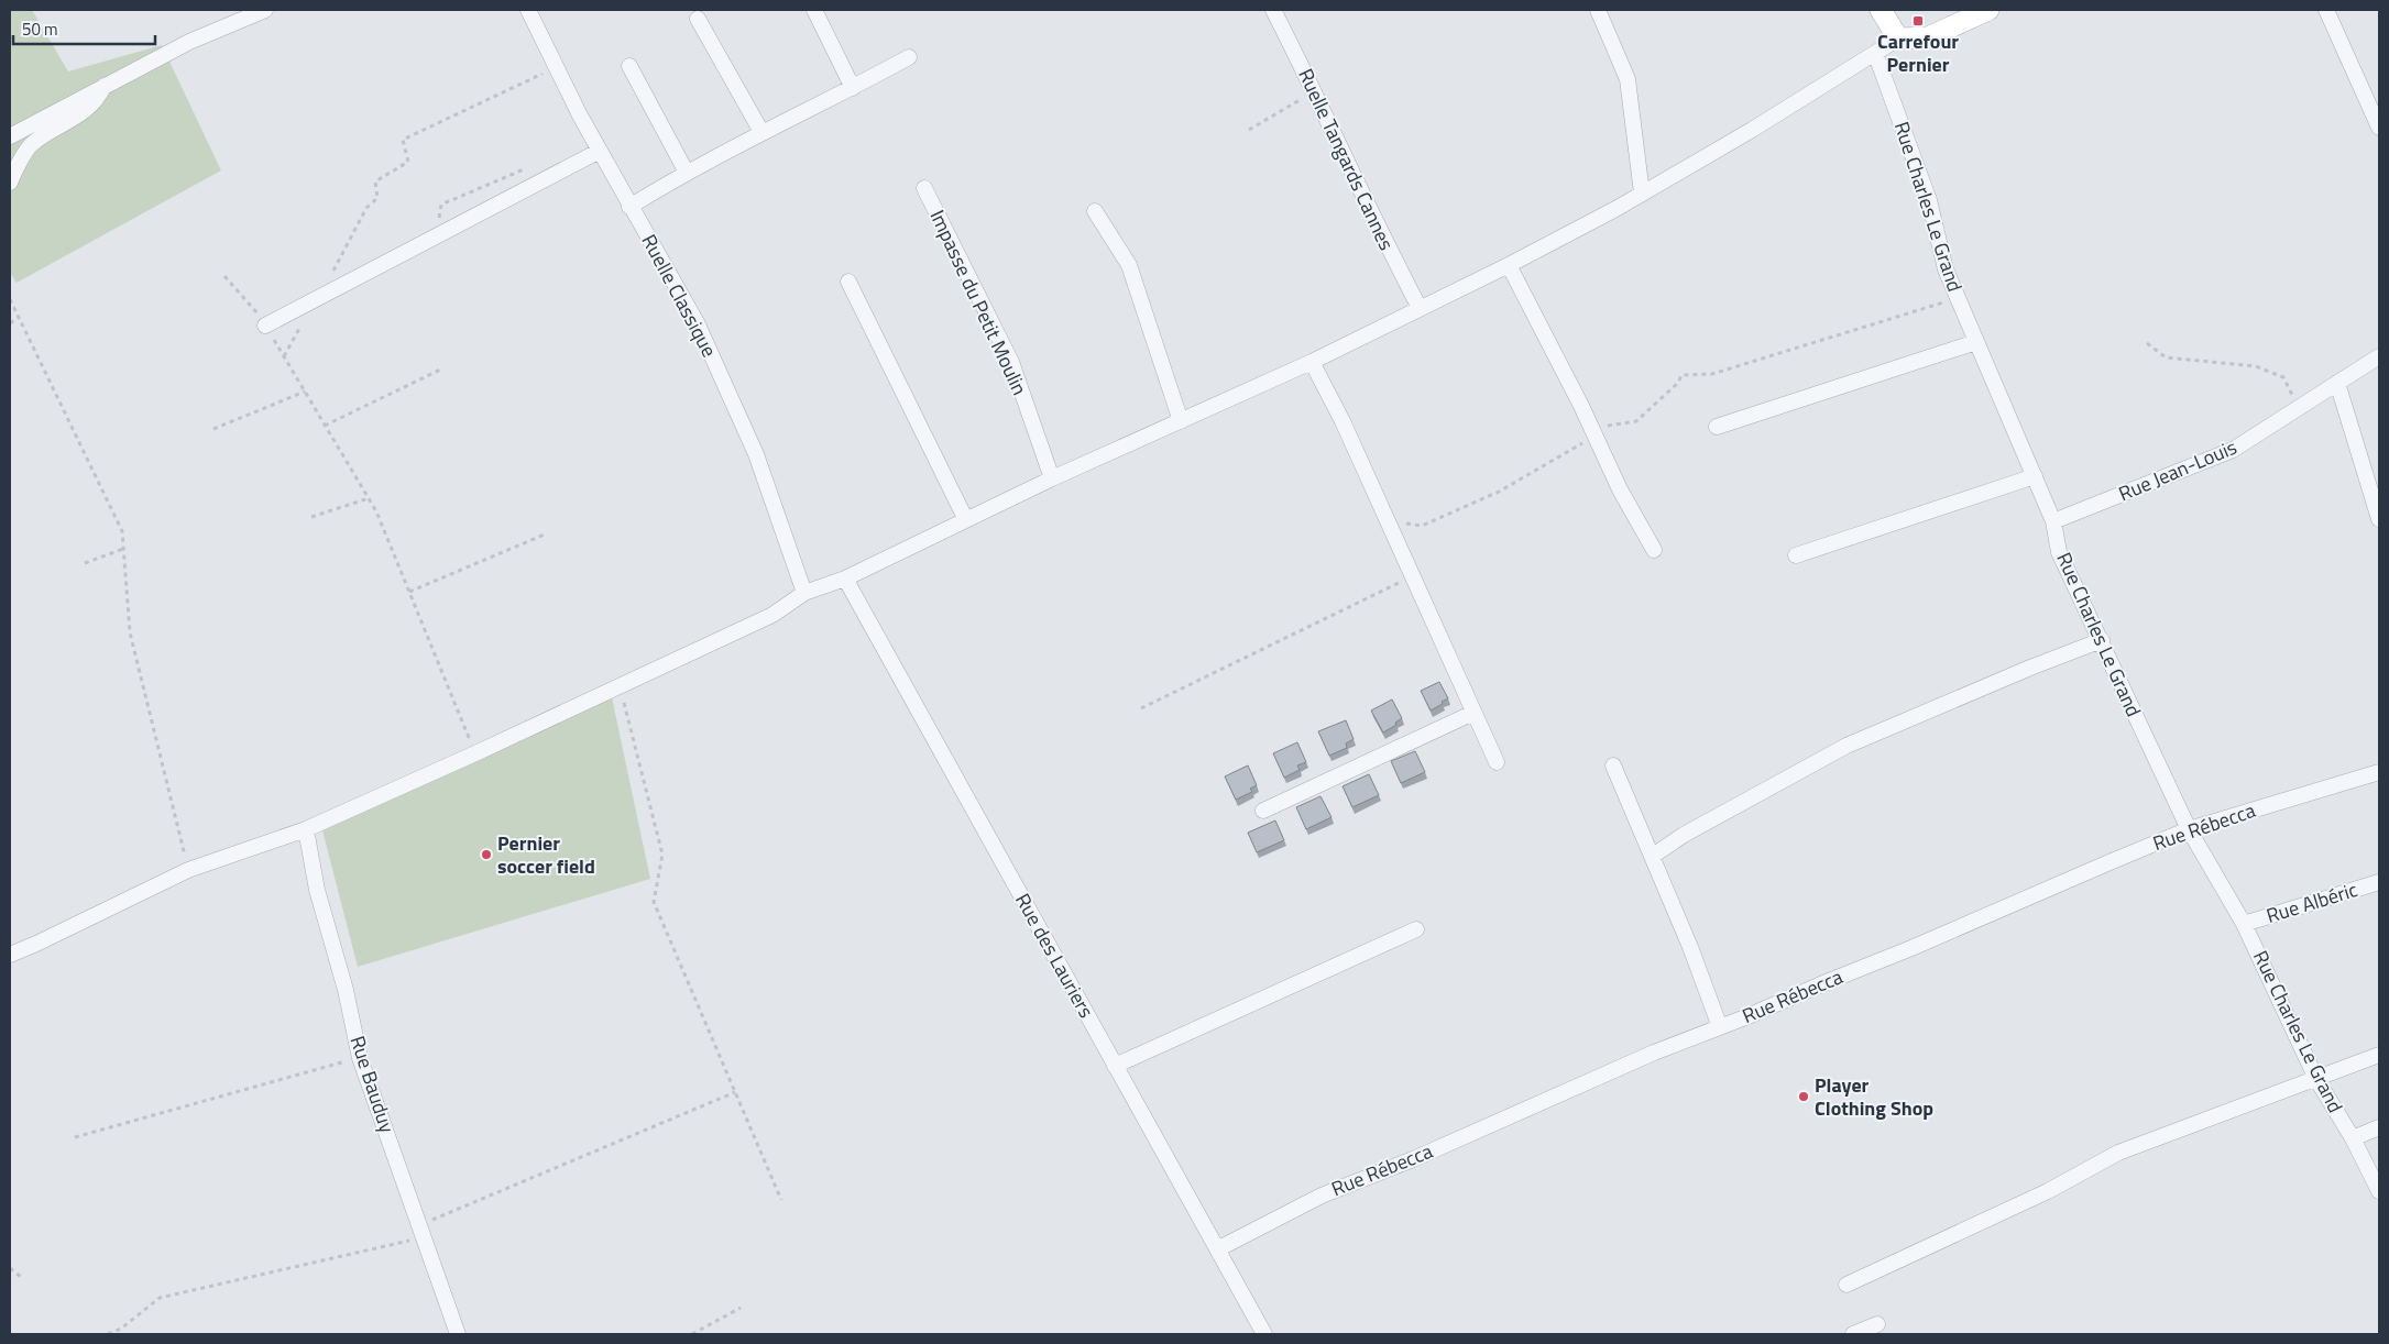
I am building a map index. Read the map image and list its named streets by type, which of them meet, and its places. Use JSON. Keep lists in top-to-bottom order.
{
  "streets": {
    "street": [
      "Ruelle Tangards Cannes",
      "Rue Charles Le Grand",
      "Ruelle Classique",
      "Impasse du Petit Moulin",
      "Rue Jean-Louis",
      "Rue Rébecca",
      "Rue Albéric",
      "Rue des Lauriers",
      "Rue Bauduy"
    ]
  },
  "crossings": [
    ["Rue Charles Le Grand", "Rue Jean-Louis"],
    ["Rue Charles Le Grand", "Rue Rébecca"],
    ["Rue Charles Le Grand", "Rue Albéric"],
    ["Rue Rébecca", "Rue des Lauriers"]
  ],
  "places": {
    "transit": ["Carrefour Pernier"],
    "other": ["Pernier soccer field", "Player Clothing Shop"]
  },
  "scale_bar": "50 m"
}
